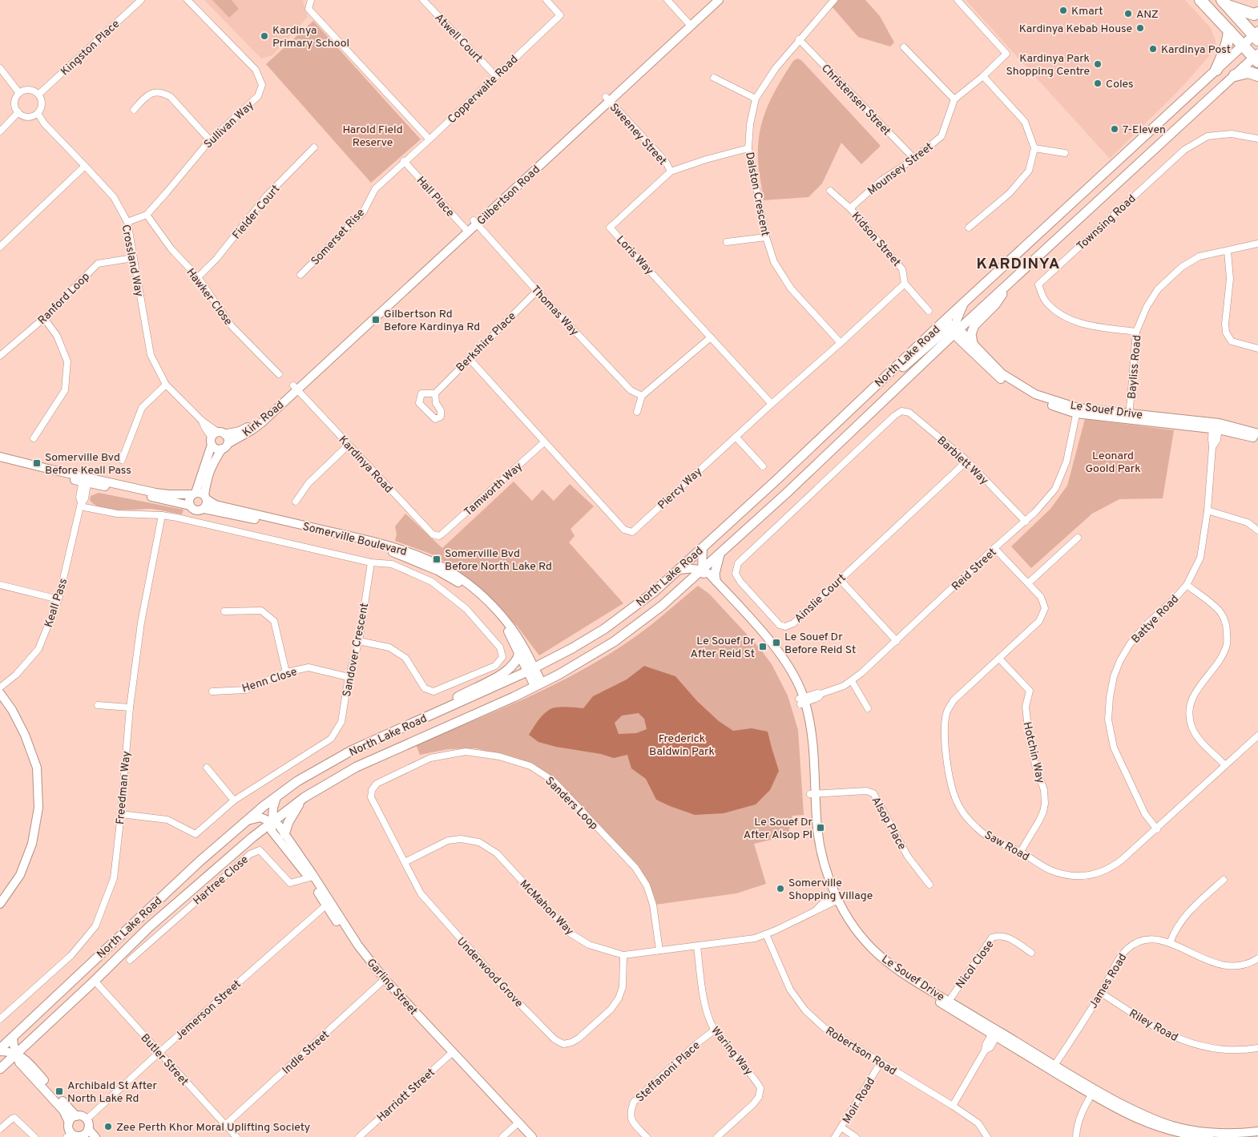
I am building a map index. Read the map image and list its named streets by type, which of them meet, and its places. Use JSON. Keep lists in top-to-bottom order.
{
  "streets": {
    "main road": ["North Lake Road"],
    "street": [
      "Atwell Court",
      "Kingston Place",
      "Copperwaite Road",
      "Christensen Street",
      "Sullivan Way",
      "Sweeney Street",
      "Mounsey Street",
      "Dalston Crescent",
      "Gilbertson Road",
      "Hall Place",
      "Fielder Court",
      "Townsing Road",
      "Somerset Rise",
      "Kidson Street",
      "Loris Way",
      "Crossland Way",
      "Hawker Close",
      "Ranford Loop",
      "Thomas Way",
      "Berkshire Place",
      "Bayliss Road",
      "Le Souef Drive",
      "Kirk Road",
      "Barblett Way",
      "Kardinya Road",
      "Piercy Way",
      "Tamworth Way",
      "Somerville Boulevard",
      "Reid Street",
      "Ainslie Court",
      "Keall Pass",
      "Battye Road",
      "Sandover Crescent",
      "Henn Close",
      "Hotchin Way",
      "Freedman Way",
      "Sanders Loop",
      "Alsop Place",
      "Saw Road",
      "Hartree Close",
      "McMahon Way",
      "Nicol Close",
      "Underwood Grove",
      "James Road",
      "Garling Street",
      "Jemerson Street",
      "Riley Road",
      "Waring Way",
      "Robertson Road",
      "Indle Street",
      "Butler Street",
      "Steffanoni Place",
      "Harriott Street",
      "Moir Road"
    ]
  },
  "crossings": [
    ["Atwell Court", "Copperwaite Road"],
    ["Kingston Place", "Crossland Way"],
    ["Copperwaite Road", "Hall Place"],
    ["Copperwaite Road", "Somerset Rise"],
    ["Christensen Street", "Mounsey Street"],
    ["Christensen Street", "Dalston Crescent"],
    ["Sullivan Way", "Crossland Way"],
    ["Sullivan Way", "Hawker Close"],
    ["Sweeney Street", "Gilbertson Road"],
    ["Sweeney Street", "Loris Way"],
    ["Mounsey Street", "Kidson Street"],
    ["Dalston Crescent", "Loris Way"],
    ["Dalston Crescent", "Piercy Way"],
    ["Gilbertson Road", "Hall Place"],
    ["Gilbertson Road", "Thomas Way"],
    ["Gilbertson Road", "Kirk Road"],
    ["Gilbertson Road", "Kardinya Road"],
    ["Hall Place", "Somerset Rise"],
    ["Fielder Court", "Hawker Close"],
    ["Townsing Road", "Bayliss Road"],
    ["Kidson Street", "Piercy Way"],
    ["Loris Way", "Piercy Way"],
    ["Crossland Way", "Ranford Loop"],
    ["Crossland Way", "Kirk Road"],
    ["Thomas Way", "Berkshire Place"],
    ["Berkshire Place", "Piercy Way"],
    ["North Lake Road", "Le Souef Drive"],
    ["North Lake Road", "Somerville Boulevard"],
    ["North Lake Road", "Garling Street"],
    ["North Lake Road", "Butler Street"],
    ["Bayliss Road", "Le Souef Drive"],
    ["Le Souef Drive", "Reid Street"],
    ["Le Souef Drive", "Battye Road"],
    ["Le Souef Drive", "Alsop Place"],
    ["Le Souef Drive", "McMahon Way"],
    ["Le Souef Drive", "Nicol Close"],
    ["Le Souef Drive", "James Road"],
    ["Kirk Road", "Kardinya Road"],
    ["Kirk Road", "Somerville Boulevard"],
    ["Barblett Way", "Reid Street"],
    ["Barblett Way", "Ainslie Court"],
    ["Kardinya Road", "Tamworth Way"],
    ["Piercy Way", "Tamworth Way"],
    ["Reid Street", "Saw Road"],
    ["Battye Road", "Saw Road"],
    ["Sandover Crescent", "Henn Close"],
    ["Sandover Crescent", "Freedman Way"],
    ["Hotchin Way", "Saw Road"],
    ["Sanders Loop", "McMahon Way"],
    ["Sanders Loop", "Underwood Grove"],
    ["Hartree Close", "Garling Street"],
    ["McMahon Way", "Underwood Grove"],
    ["McMahon Way", "Waring Way"],
    ["McMahon Way", "Robertson Road"],
    ["James Road", "Riley Road"],
    ["Garling Street", "Jemerson Street"],
    ["Garling Street", "Indle Street"],
    ["Garling Street", "Harriott Street"],
    ["Jemerson Street", "Butler Street"],
    ["Waring Way", "Steffanoni Place"],
    ["Robertson Road", "Moir Road"],
    ["Indle Street", "Butler Street"]
  ],
  "districts": ["KARDINYA"],
  "parks": ["Harold Field Reserve", "Leonard Goold Park", "Frederick Baldwin Park"],
  "places": {
    "other": [
      "Kmart",
      "ANZ",
      "Kardinya Kebab House",
      "Kardinya Primary School",
      "Kardinya Post",
      "Kardinya Park Shopping Centre",
      "Coles",
      "7-Eleven",
      "Somerville Shopping Village",
      "Zee Perth Khor Moral Uplifting Society"
    ],
    "transit": [
      "Gilbertson Rd Before Kardinya Rd",
      "Somerville Bvd Before Keall Pass",
      "Somerville Bvd Before North Lake Rd",
      "Le Souef Dr Before Reid St",
      "Le Souef Dr After Reid St",
      "Le Souef Dr After Alsop Pl",
      "Archibald St After North Lake Rd"
    ]
  }
}
